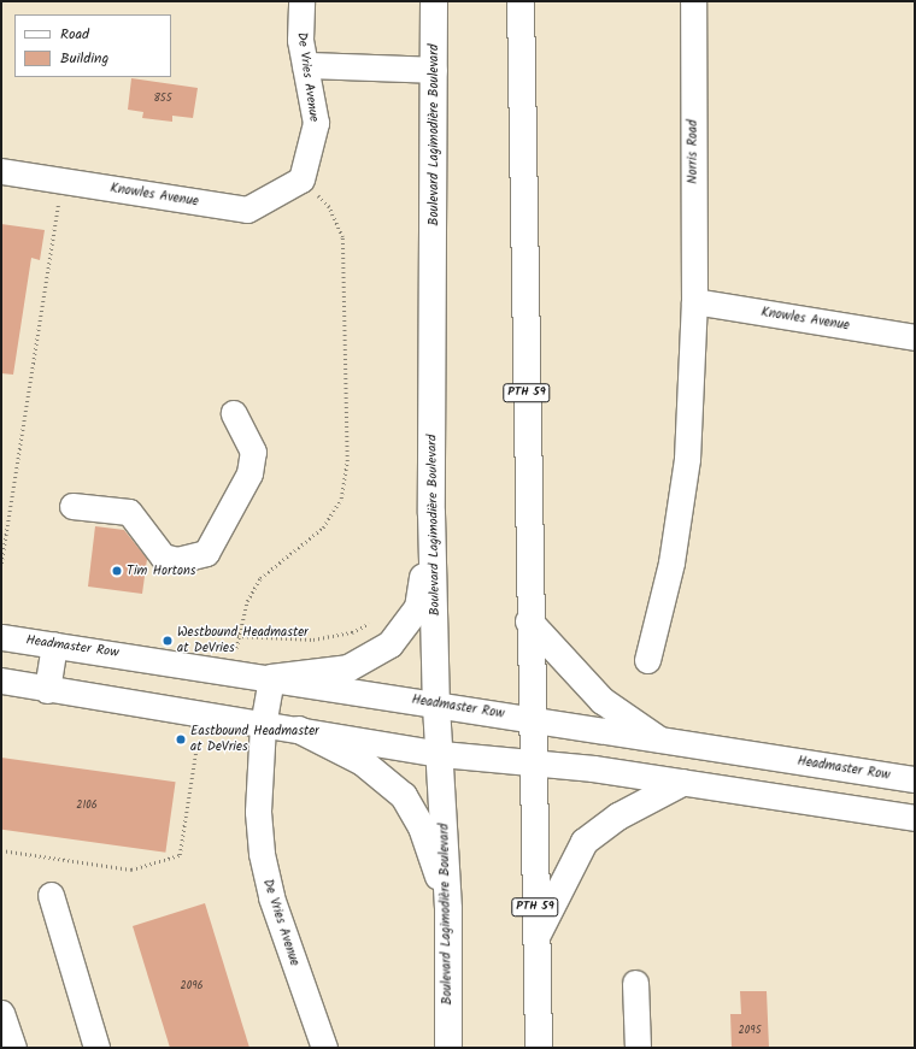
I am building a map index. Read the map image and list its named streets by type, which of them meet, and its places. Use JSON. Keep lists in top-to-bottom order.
{
  "streets": {
    "main road": ["Boulevard Lagimodière Boulevard", "PTH 59"],
    "street": [
      "De Vries Avenue",
      "Norris Road",
      "Knowles Avenue",
      "Headmaster Row"
    ]
  },
  "crossings": [
    ["De Vries Avenue", "Knowles Avenue"],
    ["De Vries Avenue", "Headmaster Row"],
    ["Boulevard Lagimodière Boulevard", "Headmaster Row"],
    ["Norris Road", "Knowles Avenue"],
    ["PTH 59", "Headmaster Row"]
  ],
  "places": ["Tim Hortons", "Westbound Headmaster at DeVries", "Eastbound Headmaster at DeVries"],
  "house_numbers": [
    "855",
    "2106",
    "2096",
    "2095"
  ],
  "legend": ["Road", "Building"]
}
